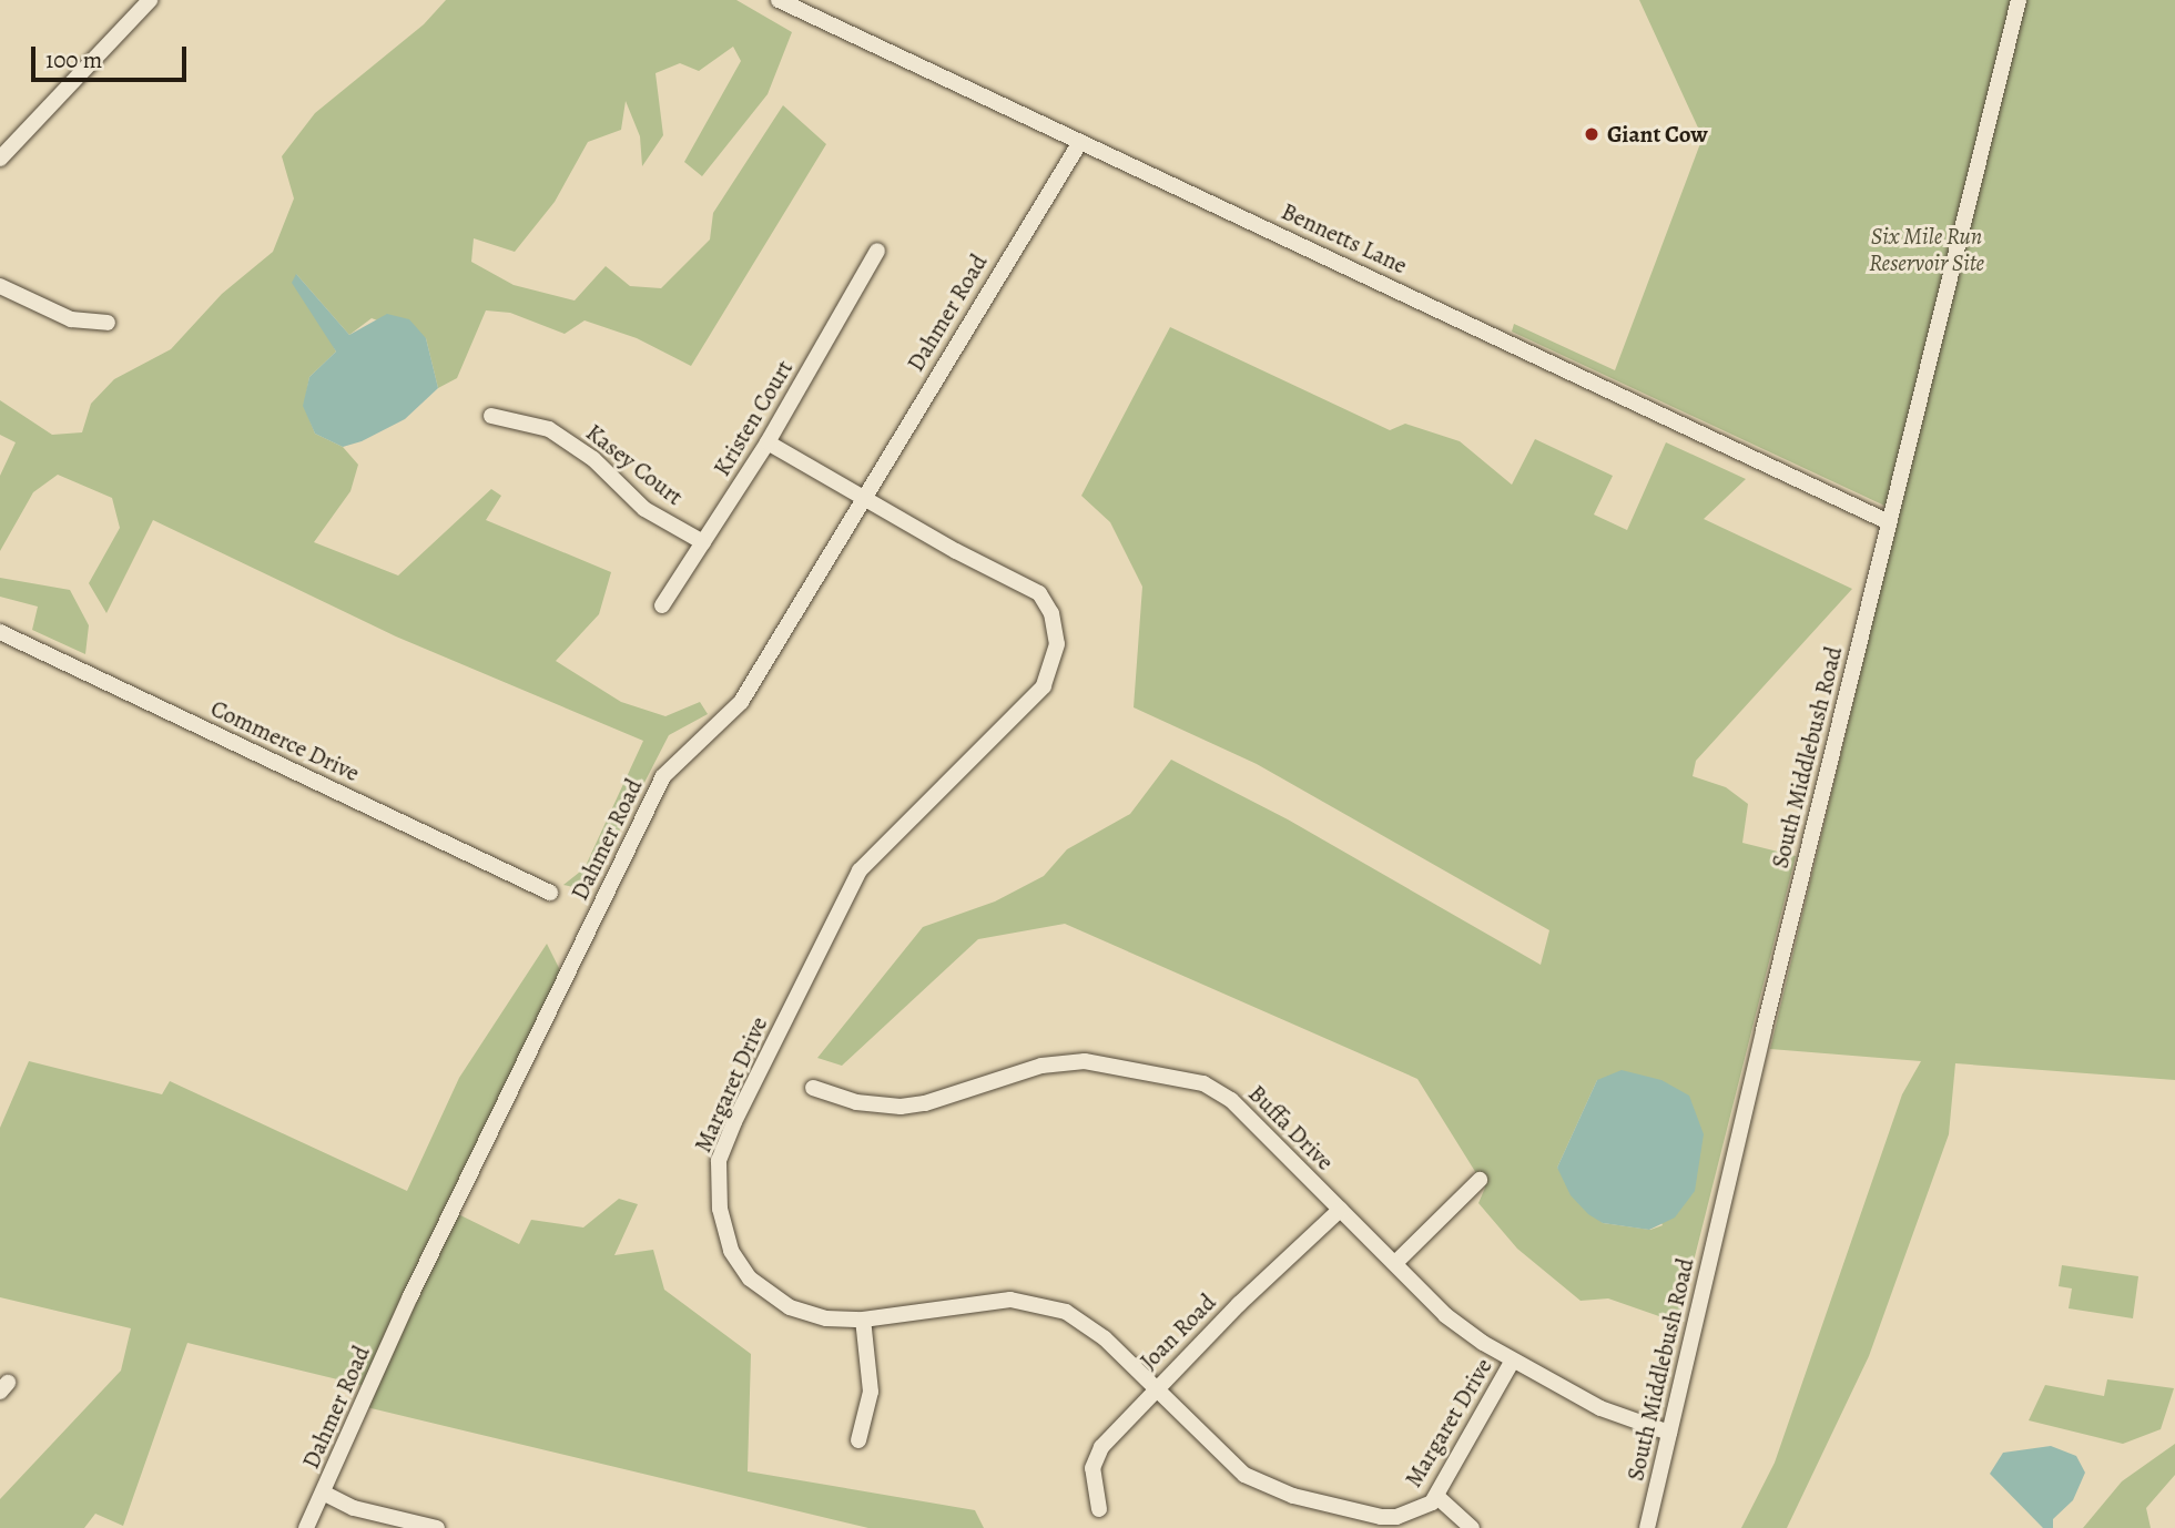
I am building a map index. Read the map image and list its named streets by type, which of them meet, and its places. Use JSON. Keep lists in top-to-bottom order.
{
  "streets": {
    "street": [
      "Bennetts Lane",
      "Dahmer Road",
      "Kristen Court",
      "Kasey Court",
      "Commerce Drive",
      "South Middlebush Road",
      "Margaret Drive",
      "Buffa Drive",
      "Joan Road"
    ]
  },
  "crossings": [
    ["Bennetts Lane", "Dahmer Road"],
    ["Bennetts Lane", "South Middlebush Road"],
    ["Dahmer Road", "Margaret Drive"],
    ["Kristen Court", "Kasey Court"],
    ["Kristen Court", "Margaret Drive"],
    ["South Middlebush Road", "Buffa Drive"],
    ["Margaret Drive", "Buffa Drive"],
    ["Margaret Drive", "Joan Road"],
    ["Buffa Drive", "Joan Road"]
  ],
  "parks": ["Six Mile Run Reservoir Site"],
  "places": ["Giant Cow"],
  "scale_bar": "100 m"
}
